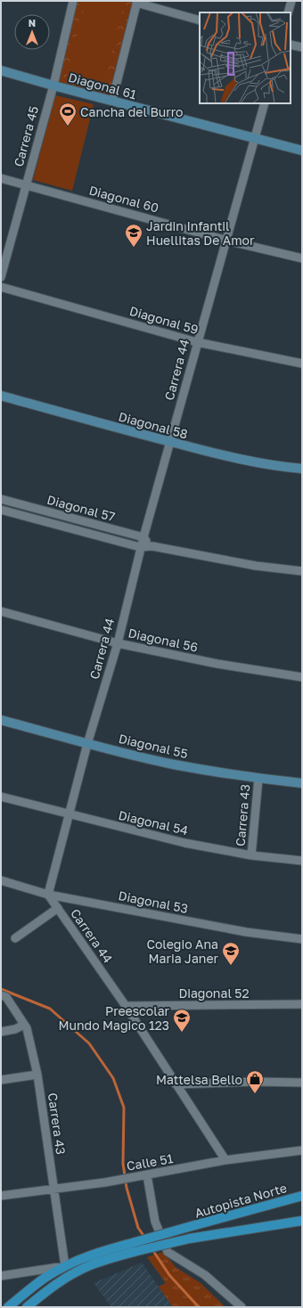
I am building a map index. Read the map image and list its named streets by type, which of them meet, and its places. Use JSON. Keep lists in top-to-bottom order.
{
  "streets": {
    "main road": ["Autopista Norte"],
    "street": [
      "Diagonal 61",
      "Carrera 45",
      "Diagonal 60",
      "Diagonal 59",
      "Carrera 44",
      "Diagonal 58",
      "Diagonal 57",
      "Diagonal 56",
      "Diagonal 55",
      "Carrera 43",
      "Diagonal 54",
      "Diagonal 53",
      "Diagonal 52",
      "Calle 51"
    ]
  },
  "crossings": [
    ["Diagonal 61", "Carrera 45"],
    ["Diagonal 61", "Carrera 44"],
    ["Carrera 45", "Diagonal 60"],
    ["Diagonal 60", "Carrera 44"],
    ["Diagonal 59", "Carrera 44"],
    ["Carrera 44", "Diagonal 58"],
    ["Carrera 44", "Diagonal 57"],
    ["Carrera 44", "Diagonal 56"],
    ["Carrera 44", "Diagonal 55"],
    ["Carrera 44", "Diagonal 54"],
    ["Carrera 44", "Diagonal 53"],
    ["Carrera 44", "Diagonal 52"],
    ["Carrera 44", "Calle 51"],
    ["Diagonal 55", "Carrera 43"],
    ["Carrera 43", "Diagonal 54"],
    ["Carrera 43", "Calle 51"],
    ["Carrera 43", "Autopista Norte"]
  ],
  "places": {
    "sports": ["Cancha del Burro"],
    "school or university": ["Jardin Infantil Huellitas De Amor", "Colegio Ana Maria Janer", "Preescolar Mundo Magico 123"],
    "shop": ["Mattelsa Bello"]
  },
  "north": "top"
}
